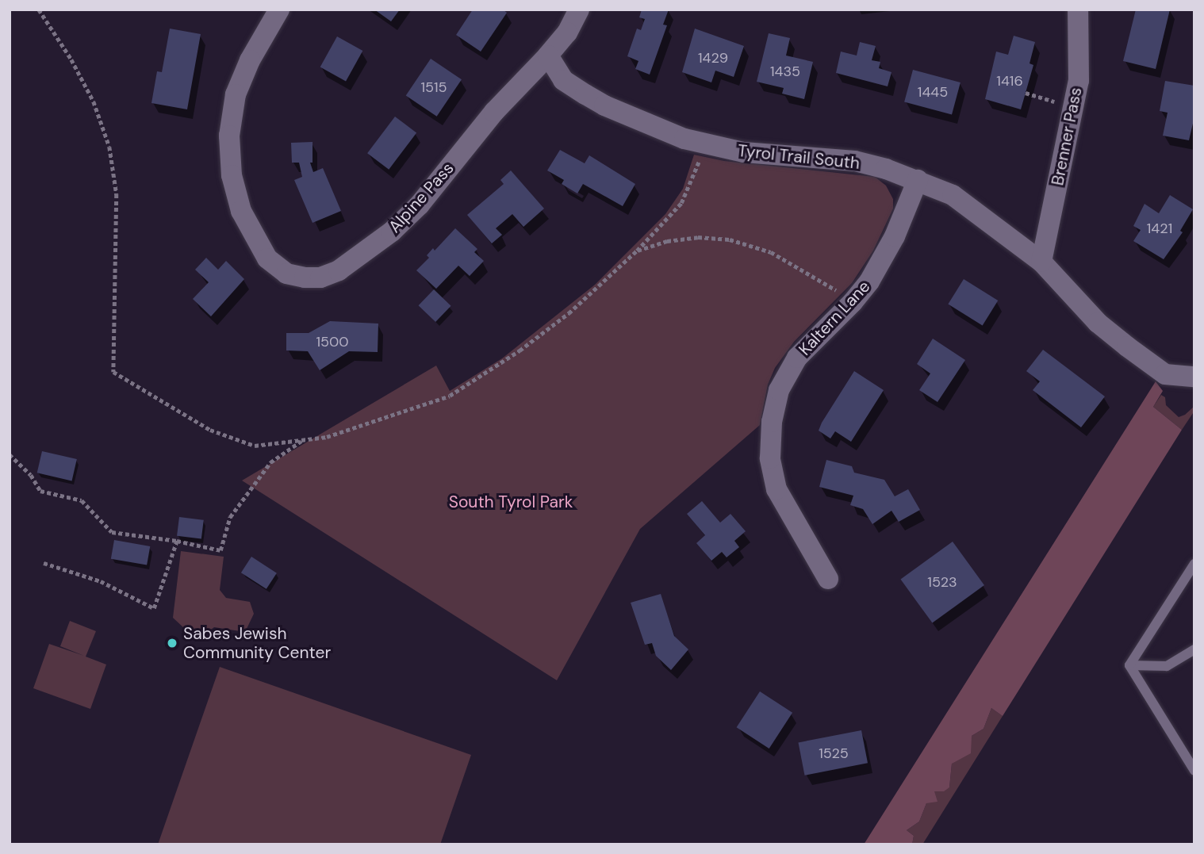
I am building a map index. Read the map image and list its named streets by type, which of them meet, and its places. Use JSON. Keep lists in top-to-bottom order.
{
  "streets": {
    "street": [
      "Brenner Pass",
      "Tyrol Trail South",
      "Alpine Pass",
      "Kaltern Lane"
    ]
  },
  "crossings": [
    ["Brenner Pass", "Tyrol Trail South"],
    ["Tyrol Trail South", "Alpine Pass"],
    ["Tyrol Trail South", "Kaltern Lane"]
  ],
  "parks": ["South Tyrol Park"],
  "places": ["Sabes Jewish Community Center"],
  "house_numbers": [
    "1429",
    "1435",
    "1416",
    "1515",
    "1445",
    "1421",
    "1500",
    "1523",
    "1525"
  ]
}
